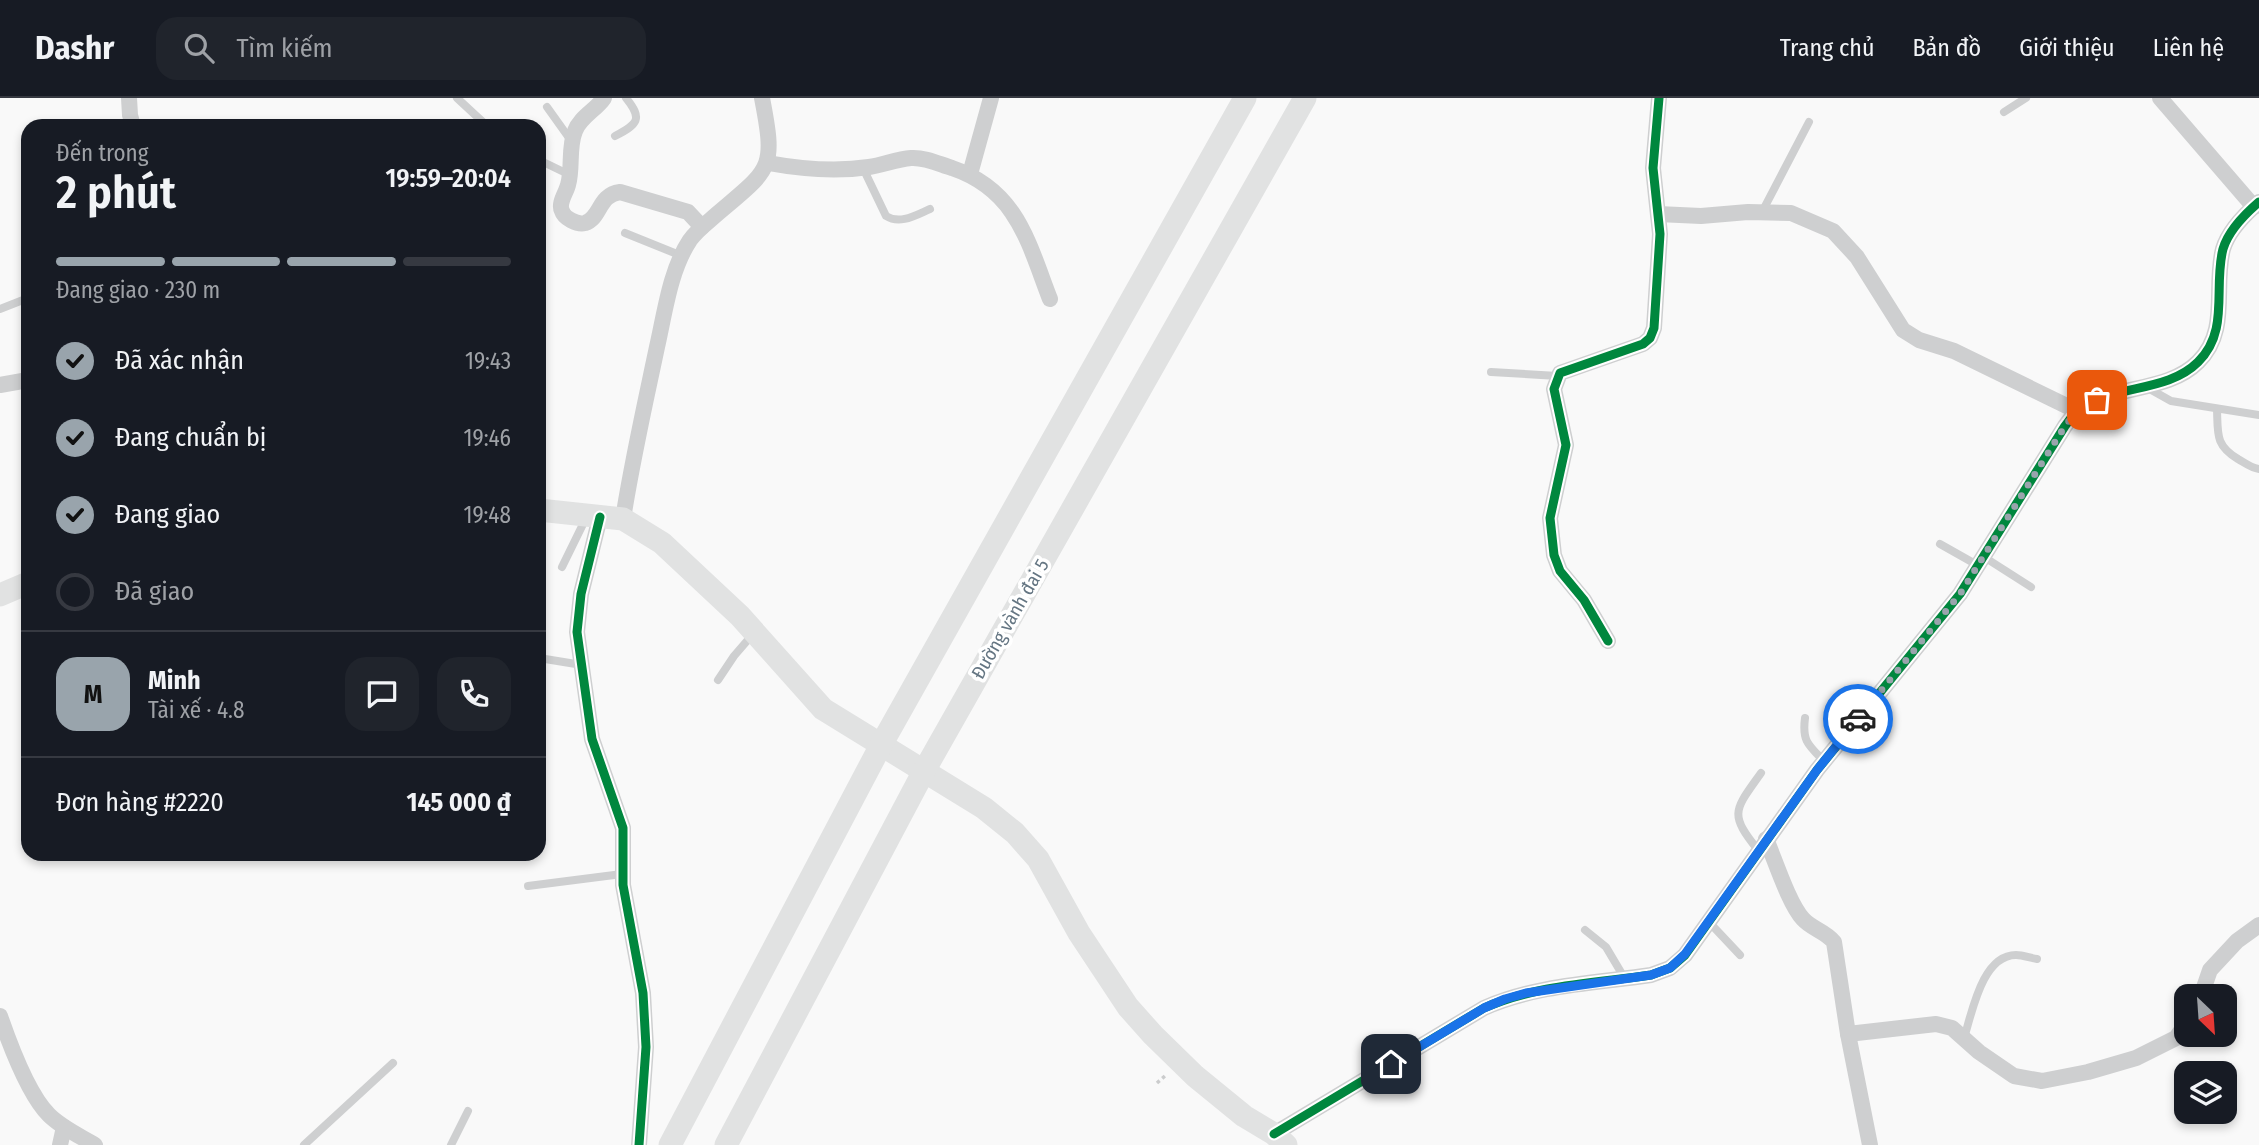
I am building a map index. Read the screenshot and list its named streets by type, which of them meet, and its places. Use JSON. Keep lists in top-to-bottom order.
{
  "streets": {
    "main road": ["Đường vành đai 5"]
  },
  "north": "bottom right",
  "page": {
    "header": "Dashr",
    "search": "Tìm kiếm",
    "nav": [
      "Trang chủ",
      "Bản đồ",
      "Giới thiệu",
      "Liên hệ"
    ],
    "heading": ["2 phút", "Đến trong", "19:59–20:04"],
    "panel": [
      "Minh",
      "Tài xế · 4.8",
      "Đơn hàng #2220",
      "145 000 ₫"
    ],
    "bar": "Đang giao · 230 m",
    "list": [
      ["Đã xác nhận", "19:43"],
      ["Đang chuẩn bị", "19:46"],
      ["Đang giao", "19:48"],
      "Đã giao"
    ],
    "round": "M"
  }
}
